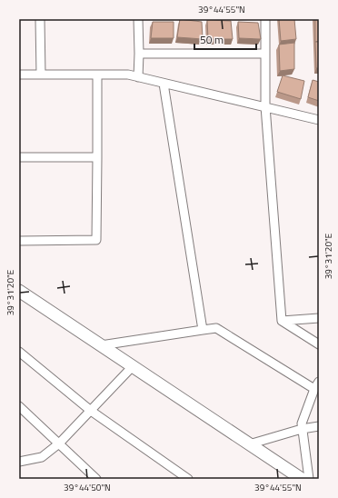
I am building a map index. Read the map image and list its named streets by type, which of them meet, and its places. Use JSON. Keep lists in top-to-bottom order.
{
  "scale_bar": "50 m",
  "coordinates": ["39°44'55\"N", "39°31'20\"E", "39°44'50\"N"]
}
